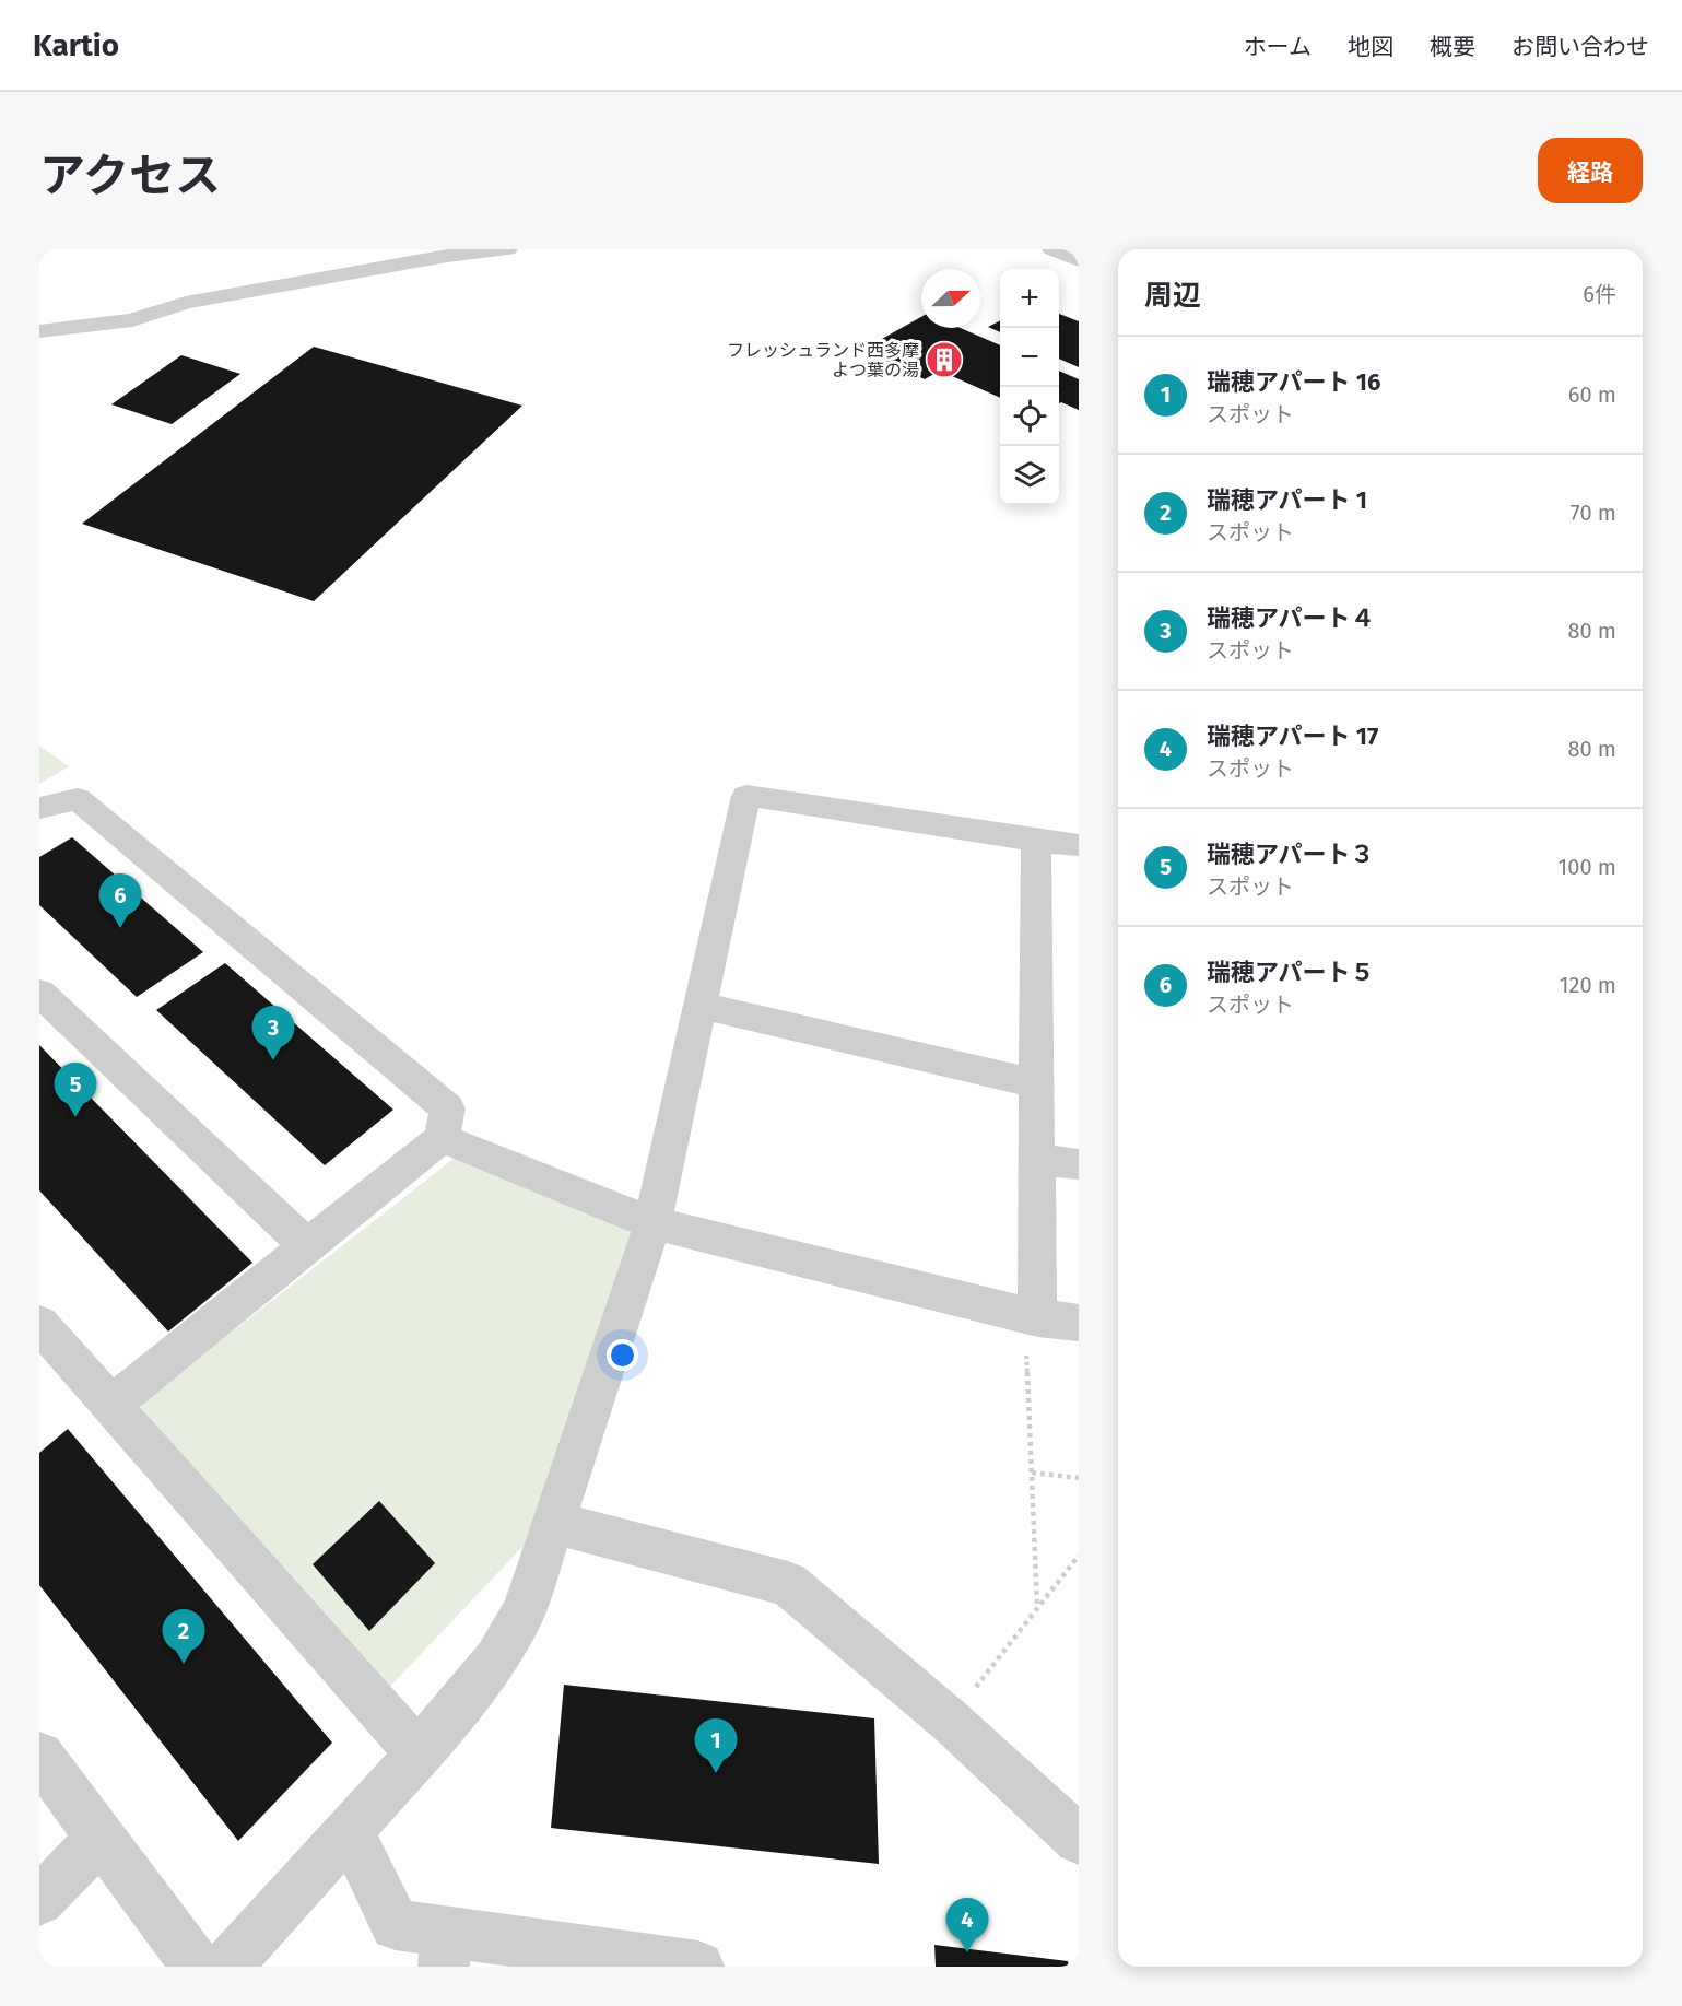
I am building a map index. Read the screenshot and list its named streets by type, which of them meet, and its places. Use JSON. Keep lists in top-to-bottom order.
{
  "places": {
    "building": ["フレッシュランド西多摩 よつ葉の湯"]
  },
  "north": "right",
  "page": {
    "header": "Kartio",
    "nav": [
      "ホーム",
      "地図",
      "概要",
      "お問い合わせ"
    ],
    "title": "アクセス",
    "buttons": "経路",
    "heading": ["周辺", "6件"],
    "map_buttons": ["+", "−"],
    "list": [
      {
        "mark": "1",
        "name": "瑞穂アパート 16",
        "note": "スポット",
        "value": "60 m"
      },
      {
        "mark": "2",
        "name": "瑞穂アパート 1",
        "note": "スポット",
        "value": "70 m"
      },
      {
        "mark": "3",
        "name": "瑞穂アパート４",
        "note": "スポット",
        "value": "80 m"
      },
      {
        "mark": "4",
        "name": "瑞穂アパート 17",
        "note": "スポット",
        "value": "80 m"
      },
      {
        "mark": "5",
        "name": "瑞穂アパート３",
        "note": "スポット",
        "value": "100 m"
      },
      {
        "mark": "6",
        "name": "瑞穂アパート５",
        "note": "スポット",
        "value": "120 m"
      }
    ],
    "pins": [
      "6",
      "3",
      "5",
      "2",
      "1",
      "4"
    ]
  }
}
